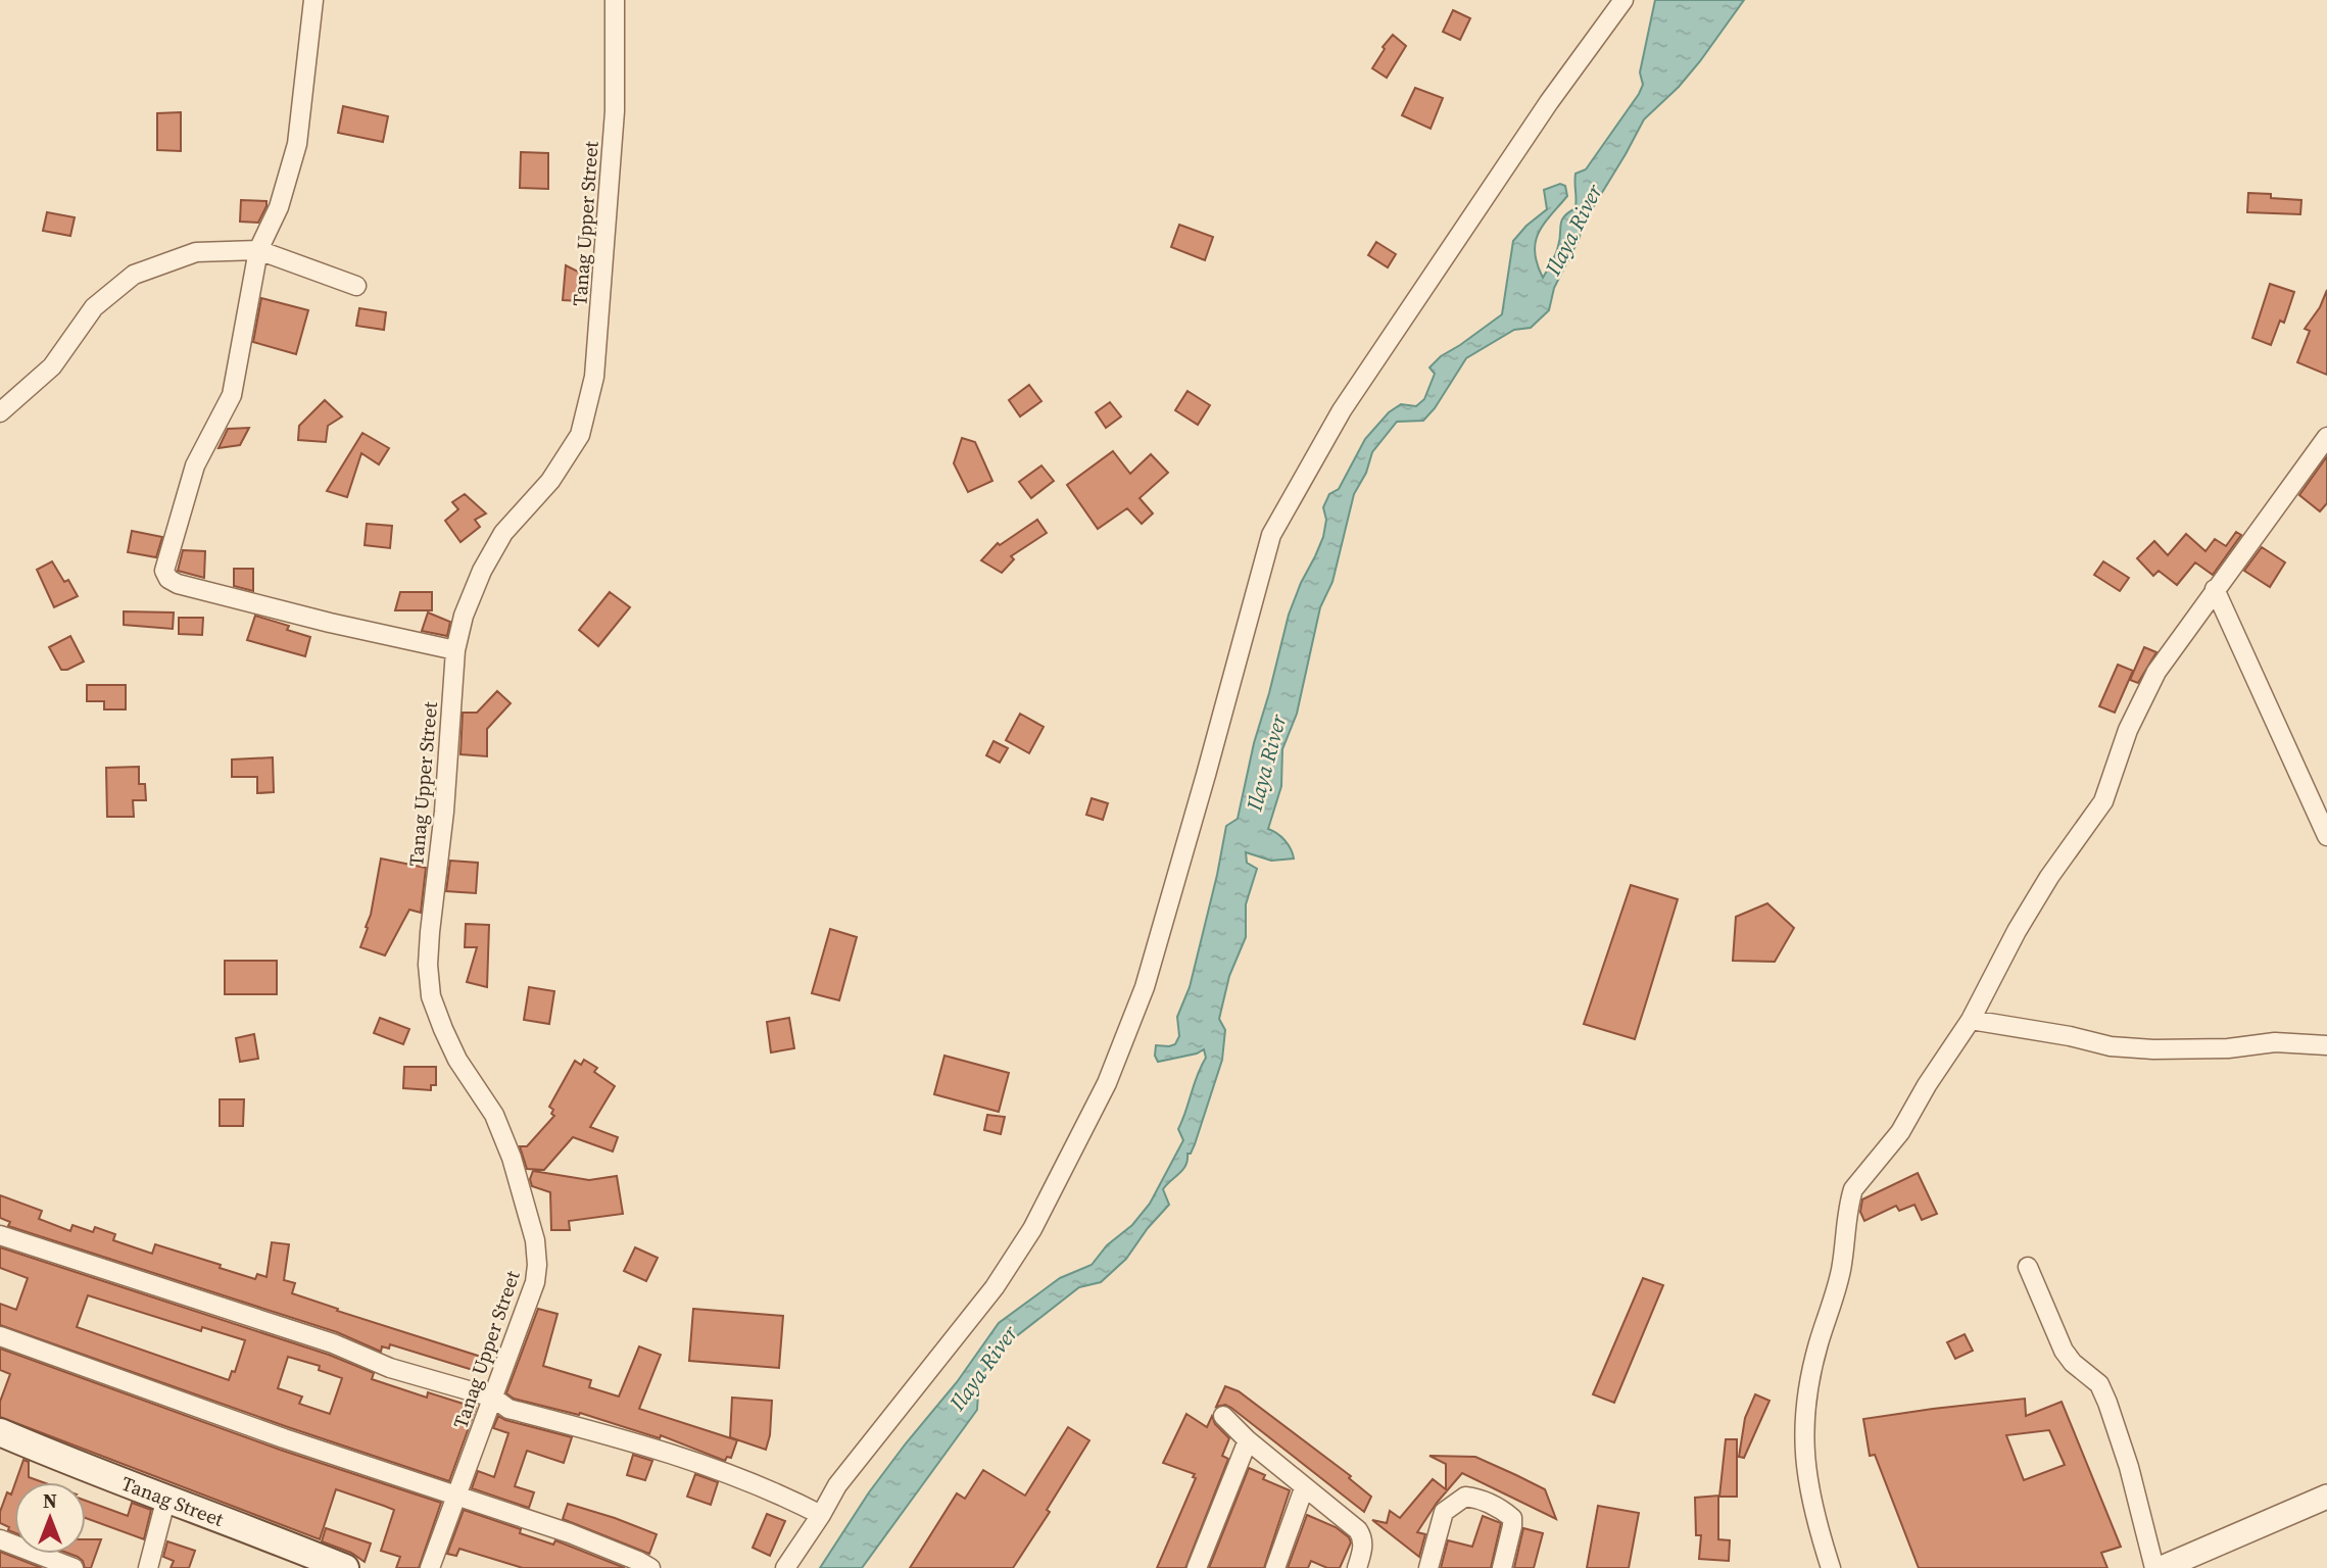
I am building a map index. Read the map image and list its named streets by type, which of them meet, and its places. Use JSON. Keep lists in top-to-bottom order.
{
  "streets": {
    "main road": ["Tanag Street"],
    "street": ["Tanag Upper Street"]
  },
  "water": ["Ilaya River"],
  "north": "top"
}
